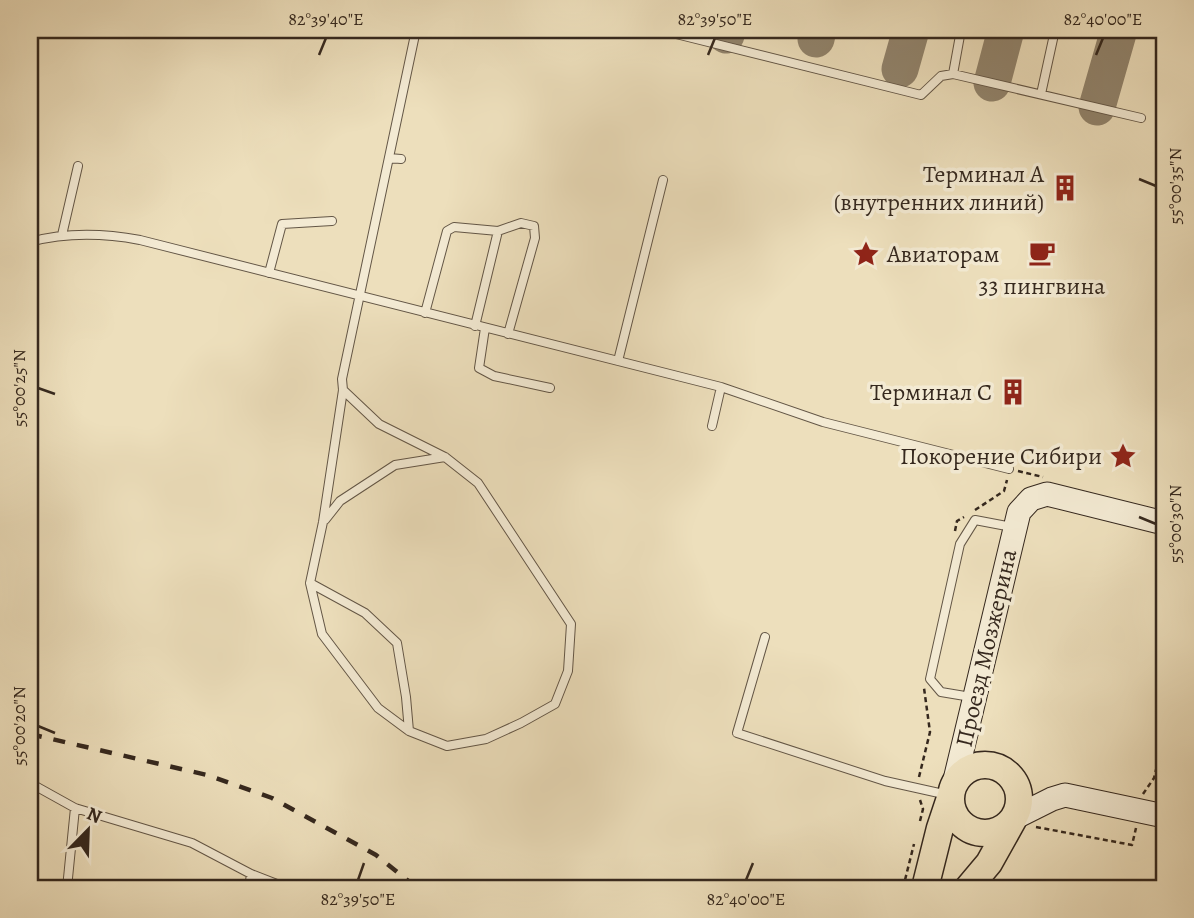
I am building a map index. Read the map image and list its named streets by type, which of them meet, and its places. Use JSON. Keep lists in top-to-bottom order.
{
  "streets": {
    "main road": ["Проезд Мозжерина"]
  },
  "places": {
    "building": ["Терминал А (внутренних линий)", "Терминал С"],
    "cafe": ["33 пингвина"],
    "place": ["Авиаторам", "Покорение Сибири"]
  },
  "north": "top right",
  "coordinates": [
    "82°39'40\"E",
    "82°39'50\"E",
    "82°40'00\"E",
    "55°00'35\"N",
    "55°00'25\"N",
    "55°00'30\"N",
    "55°00'20\"N"
  ]
}
